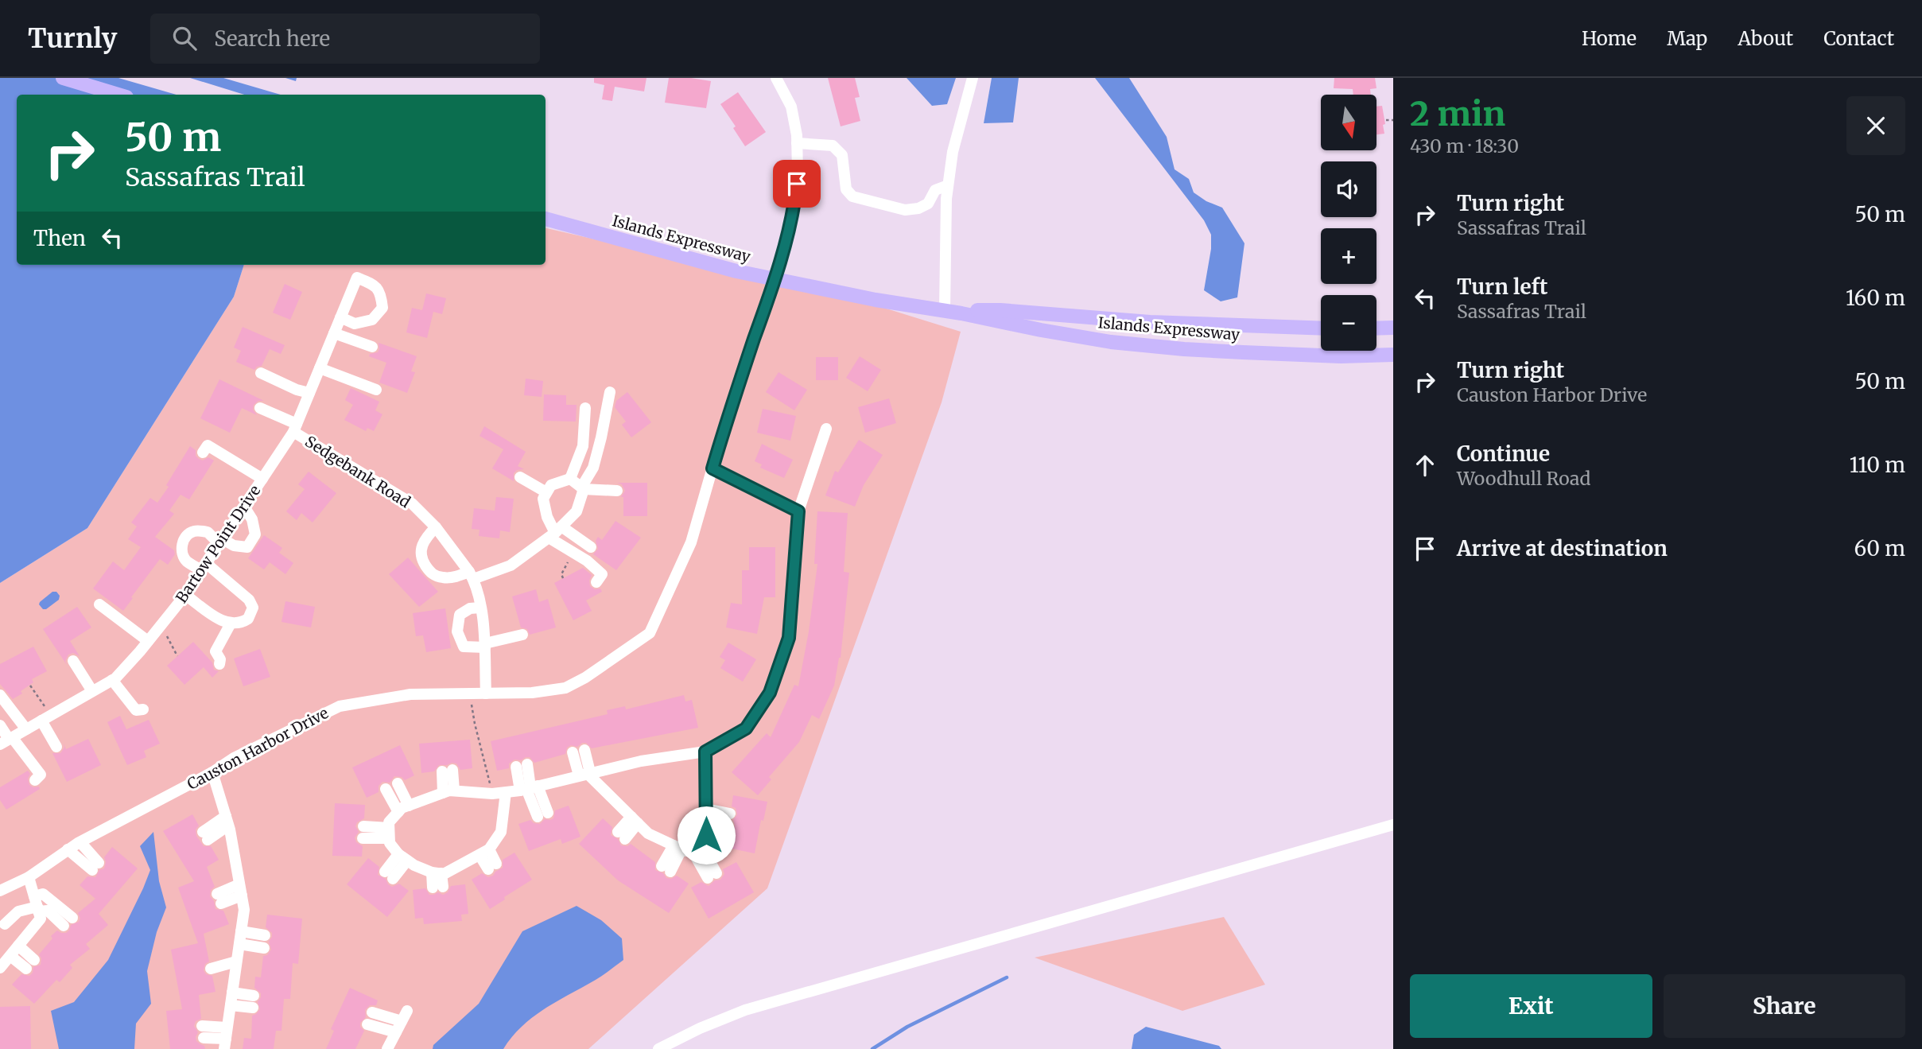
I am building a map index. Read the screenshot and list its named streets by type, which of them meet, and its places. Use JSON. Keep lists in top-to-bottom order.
{
  "streets": {
    "main road": ["Islands Expressway"],
    "street": ["Sedgebank Road", "Bartow Point Drive", "Causton Harbor Drive"]
  },
  "crossings": [
    ["Islands Expressway", "Causton Harbor Drive"],
    ["Sedgebank Road", "Bartow Point Drive"],
    ["Sedgebank Road", "Causton Harbor Drive"]
  ],
  "north": "bottom",
  "page": {
    "header": "Turnly",
    "search": "Search here",
    "nav": [
      "Home",
      "Map",
      "About",
      "Contact"
    ],
    "heading": ["2 min", "430 m · 18:30"],
    "map_buttons": ["+", "−"],
    "turn": ["50 m", "Sassafras Trail"],
    "list": [
      {
        "name": "Turn right",
        "note": "Sassafras Trail",
        "value": "50 m"
      },
      {
        "name": "Turn left",
        "note": "Sassafras Trail",
        "value": "160 m"
      },
      {
        "name": "Turn right",
        "note": "Causton Harbor Drive",
        "value": "50 m"
      },
      {
        "name": "Continue",
        "note": "Woodhull Road",
        "value": "110 m"
      },
      {
        "name": "Arrive at destination",
        "value": "60 m"
      }
    ],
    "then": "Then",
    "buttons": ["Exit", "Share"]
  }
}
